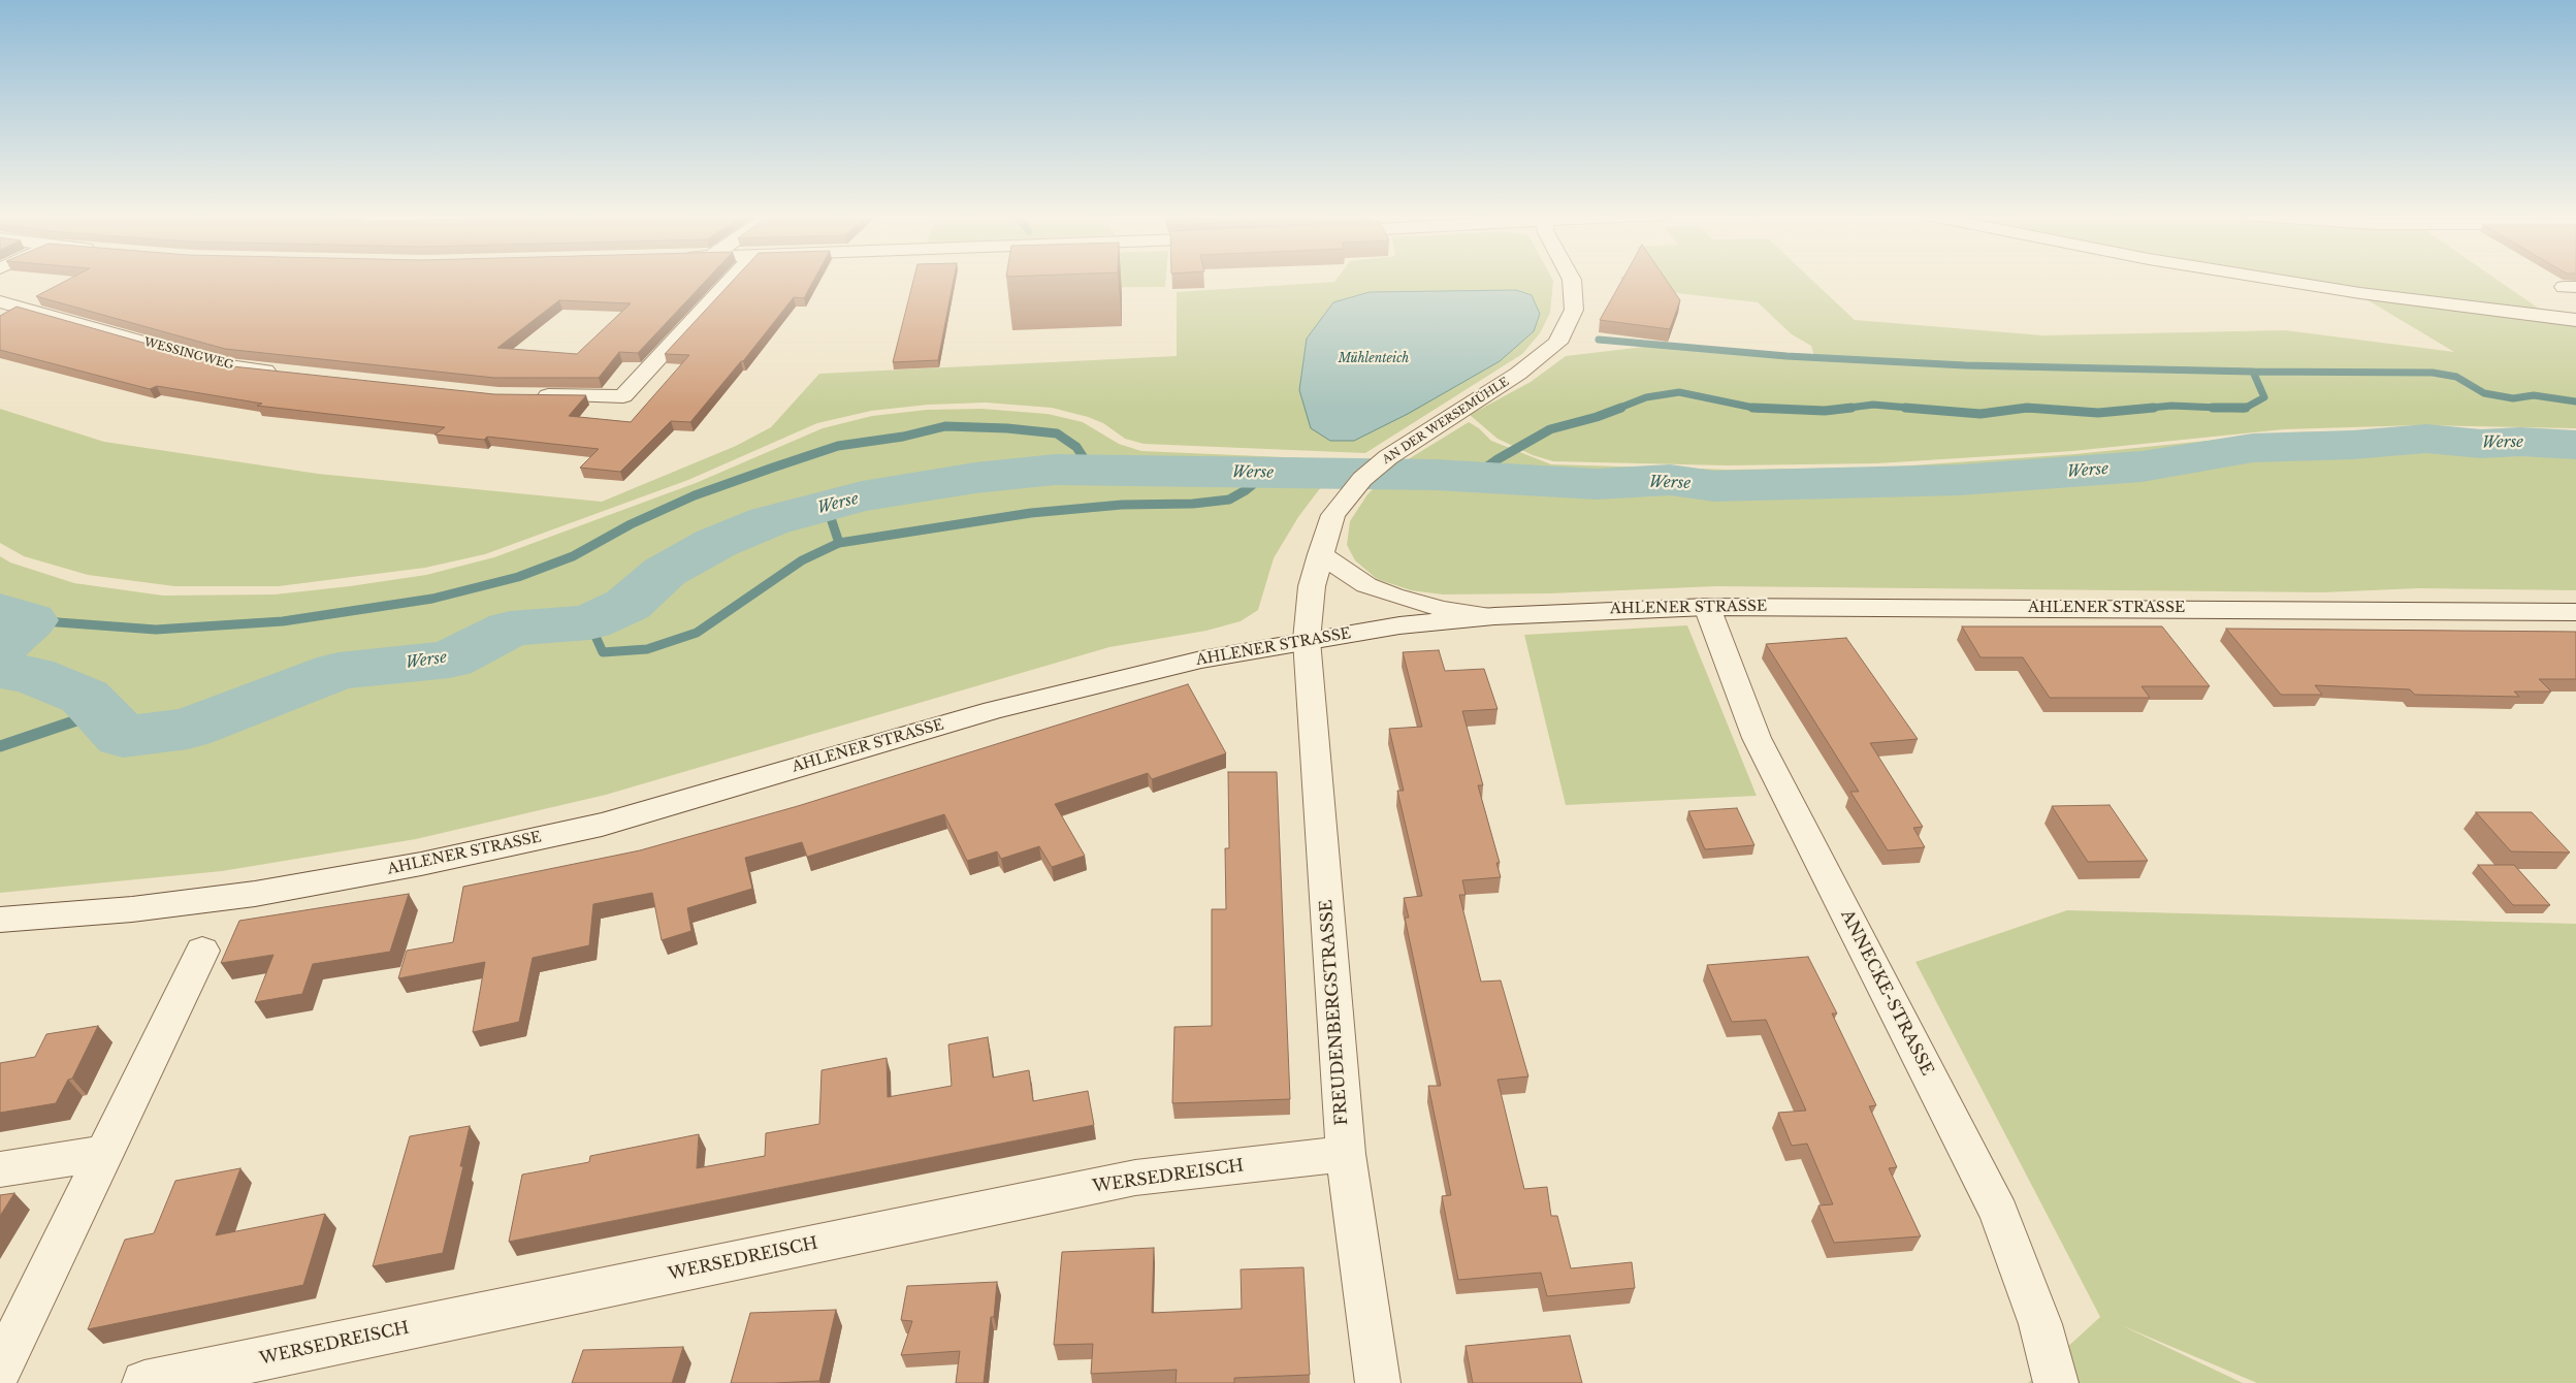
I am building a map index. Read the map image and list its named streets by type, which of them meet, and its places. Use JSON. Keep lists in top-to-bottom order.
{
  "streets": {
    "street": [
      "WESSINGWEG",
      "AN DER WERSEMÜHLE",
      "AHLENER STRASSE",
      "ANNECKE-STRASSE",
      "FREUDENBERGSTRASSE",
      "WERSEDREISCH"
    ]
  },
  "crossings": [
    ["AN DER WERSEMÜHLE", "AHLENER STRASSE"],
    ["AN DER WERSEMÜHLE", "FREUDENBERGSTRASSE"],
    ["AHLENER STRASSE", "ANNECKE-STRASSE"],
    ["AHLENER STRASSE", "FREUDENBERGSTRASSE"],
    ["FREUDENBERGSTRASSE", "WERSEDREISCH"]
  ],
  "water": ["Mühlenteich", "Werse"]
}
